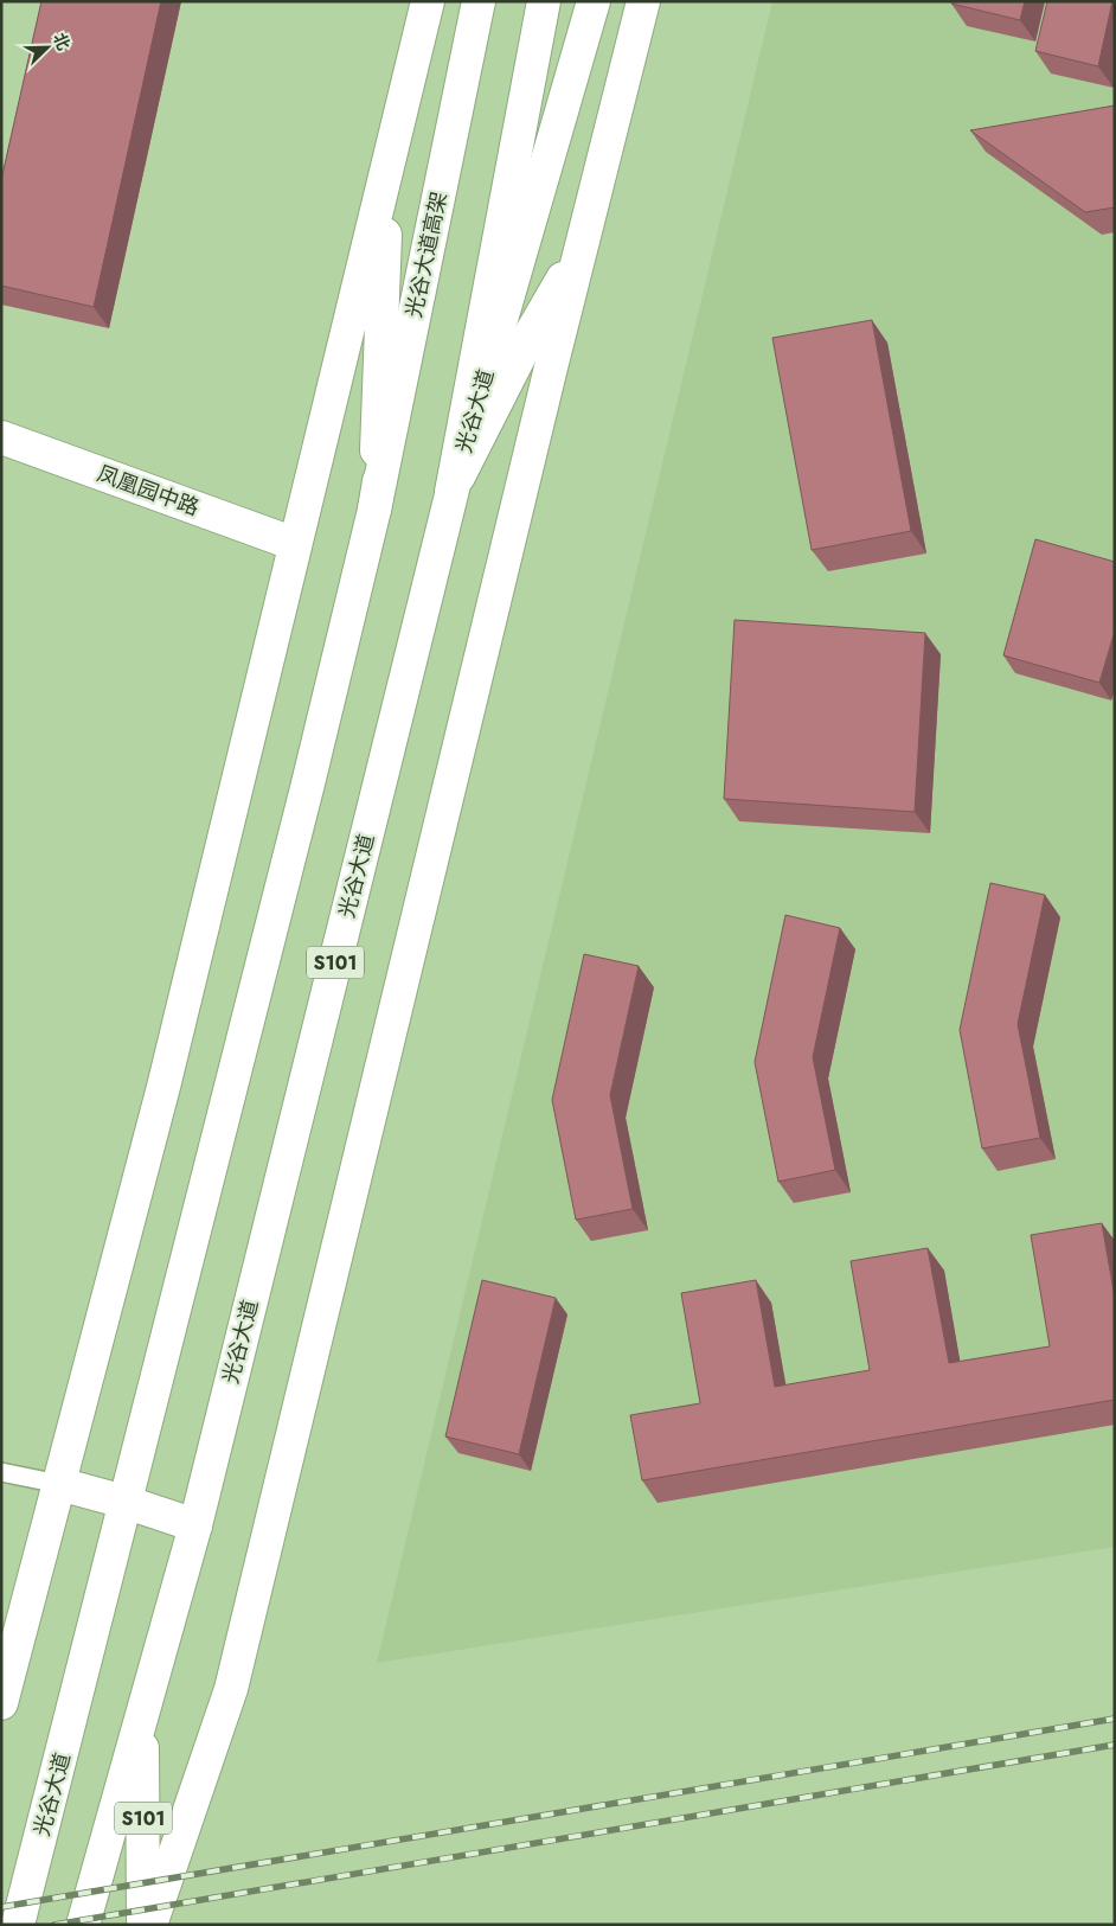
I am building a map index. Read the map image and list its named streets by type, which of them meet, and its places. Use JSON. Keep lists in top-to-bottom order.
{
  "streets": {
    "main road": [
      "光谷大道高架",
      "光谷大道",
      "凤凰园中路",
      "S101"
    ]
  },
  "crossings": [
    ["光谷大道高架", "光谷大道"],
    ["光谷大道", "S101"]
  ],
  "north": "top right"
}
